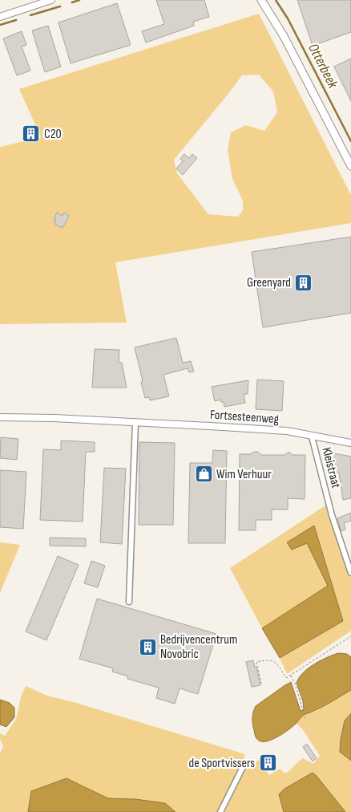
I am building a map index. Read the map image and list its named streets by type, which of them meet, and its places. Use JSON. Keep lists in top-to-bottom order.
{
  "streets": {
    "street": ["Fortsesteenweg", "Kleistraat"]
  },
  "crossings": [
    ["Fortsesteenweg", "Kleistraat"]
  ],
  "water": ["Otterbeek"],
  "places": {
    "building": [
      "C20",
      "Greenyard",
      "Bedrijvencentrum Novobric",
      "de Sportvissers"
    ],
    "shop": ["Wim Verhuur"]
  }
}
